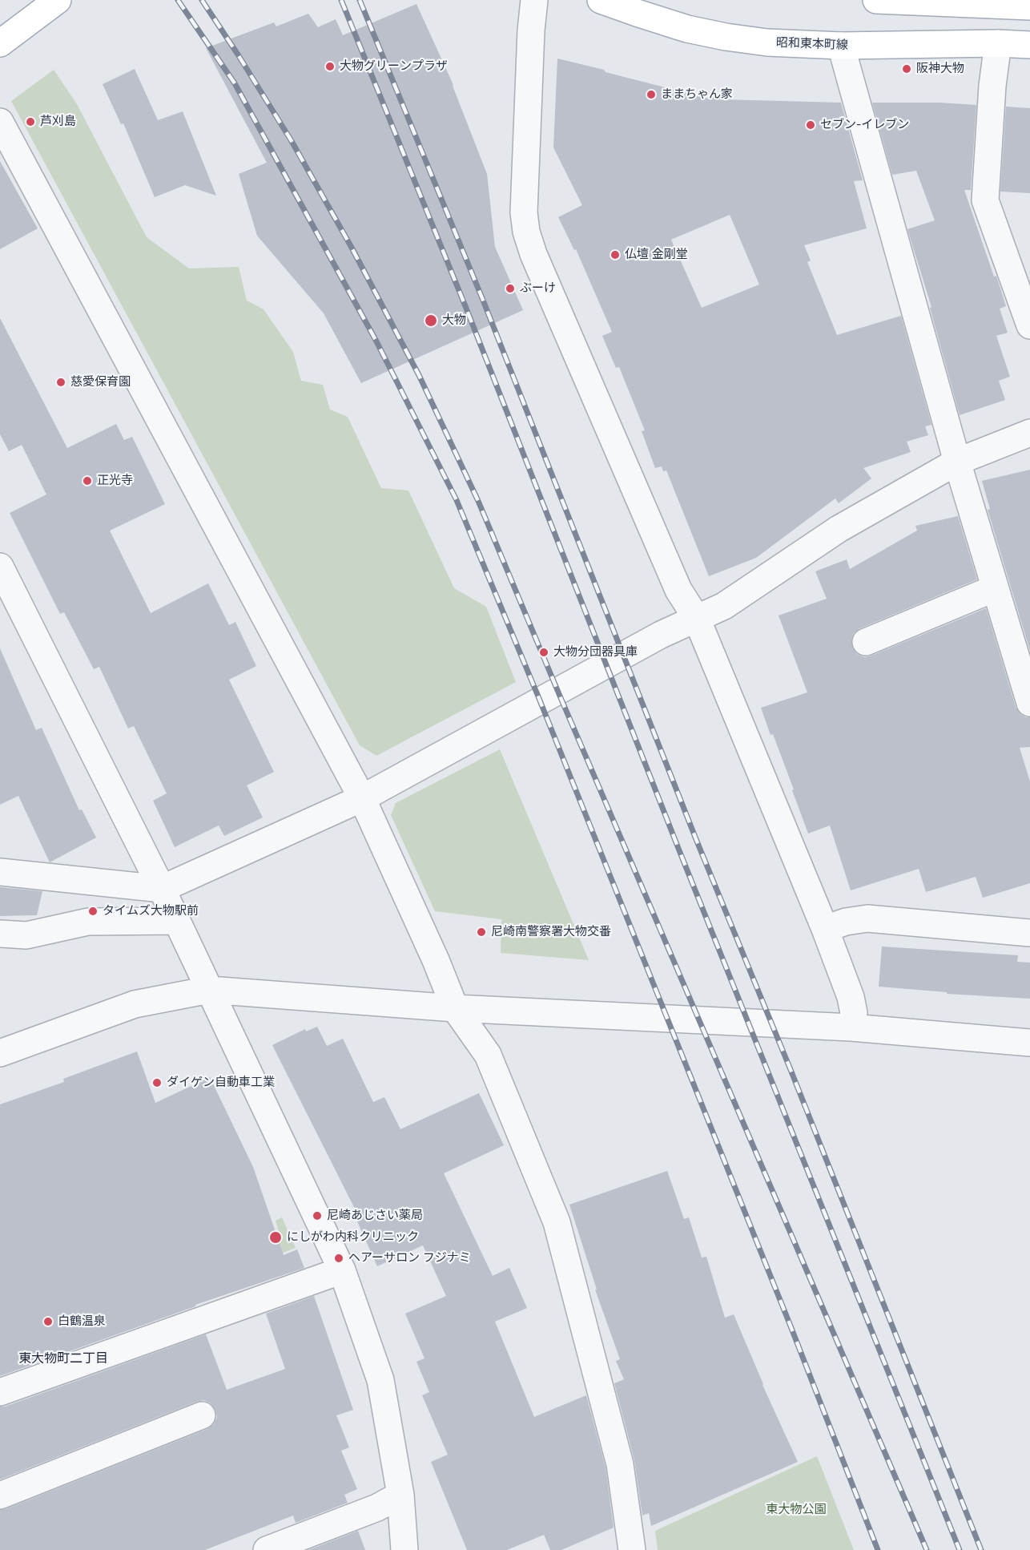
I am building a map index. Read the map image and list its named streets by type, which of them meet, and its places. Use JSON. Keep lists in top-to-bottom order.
{
  "streets": {
    "main road": ["昭和東本町線"]
  },
  "districts": ["東大物町二丁目"],
  "parks": ["東大物公園"],
  "places": [
    "大物グリーンプラザ",
    "阪神大物",
    "ままちゃん家",
    "芦刈島",
    "セブン-イレブン",
    "仏壇 金剛堂",
    "ぶーけ",
    "大物",
    "慈愛保育園",
    "正光寺",
    "大物分団器具庫",
    "タイムズ大物駅前",
    "尼崎南警察署大物交番",
    "ダイゲン自動車工業",
    "尼崎あじさい薬局",
    "にしがわ内科クリニック",
    "ヘアーサロン フジナミ",
    "白鶴温泉"
  ]
}
